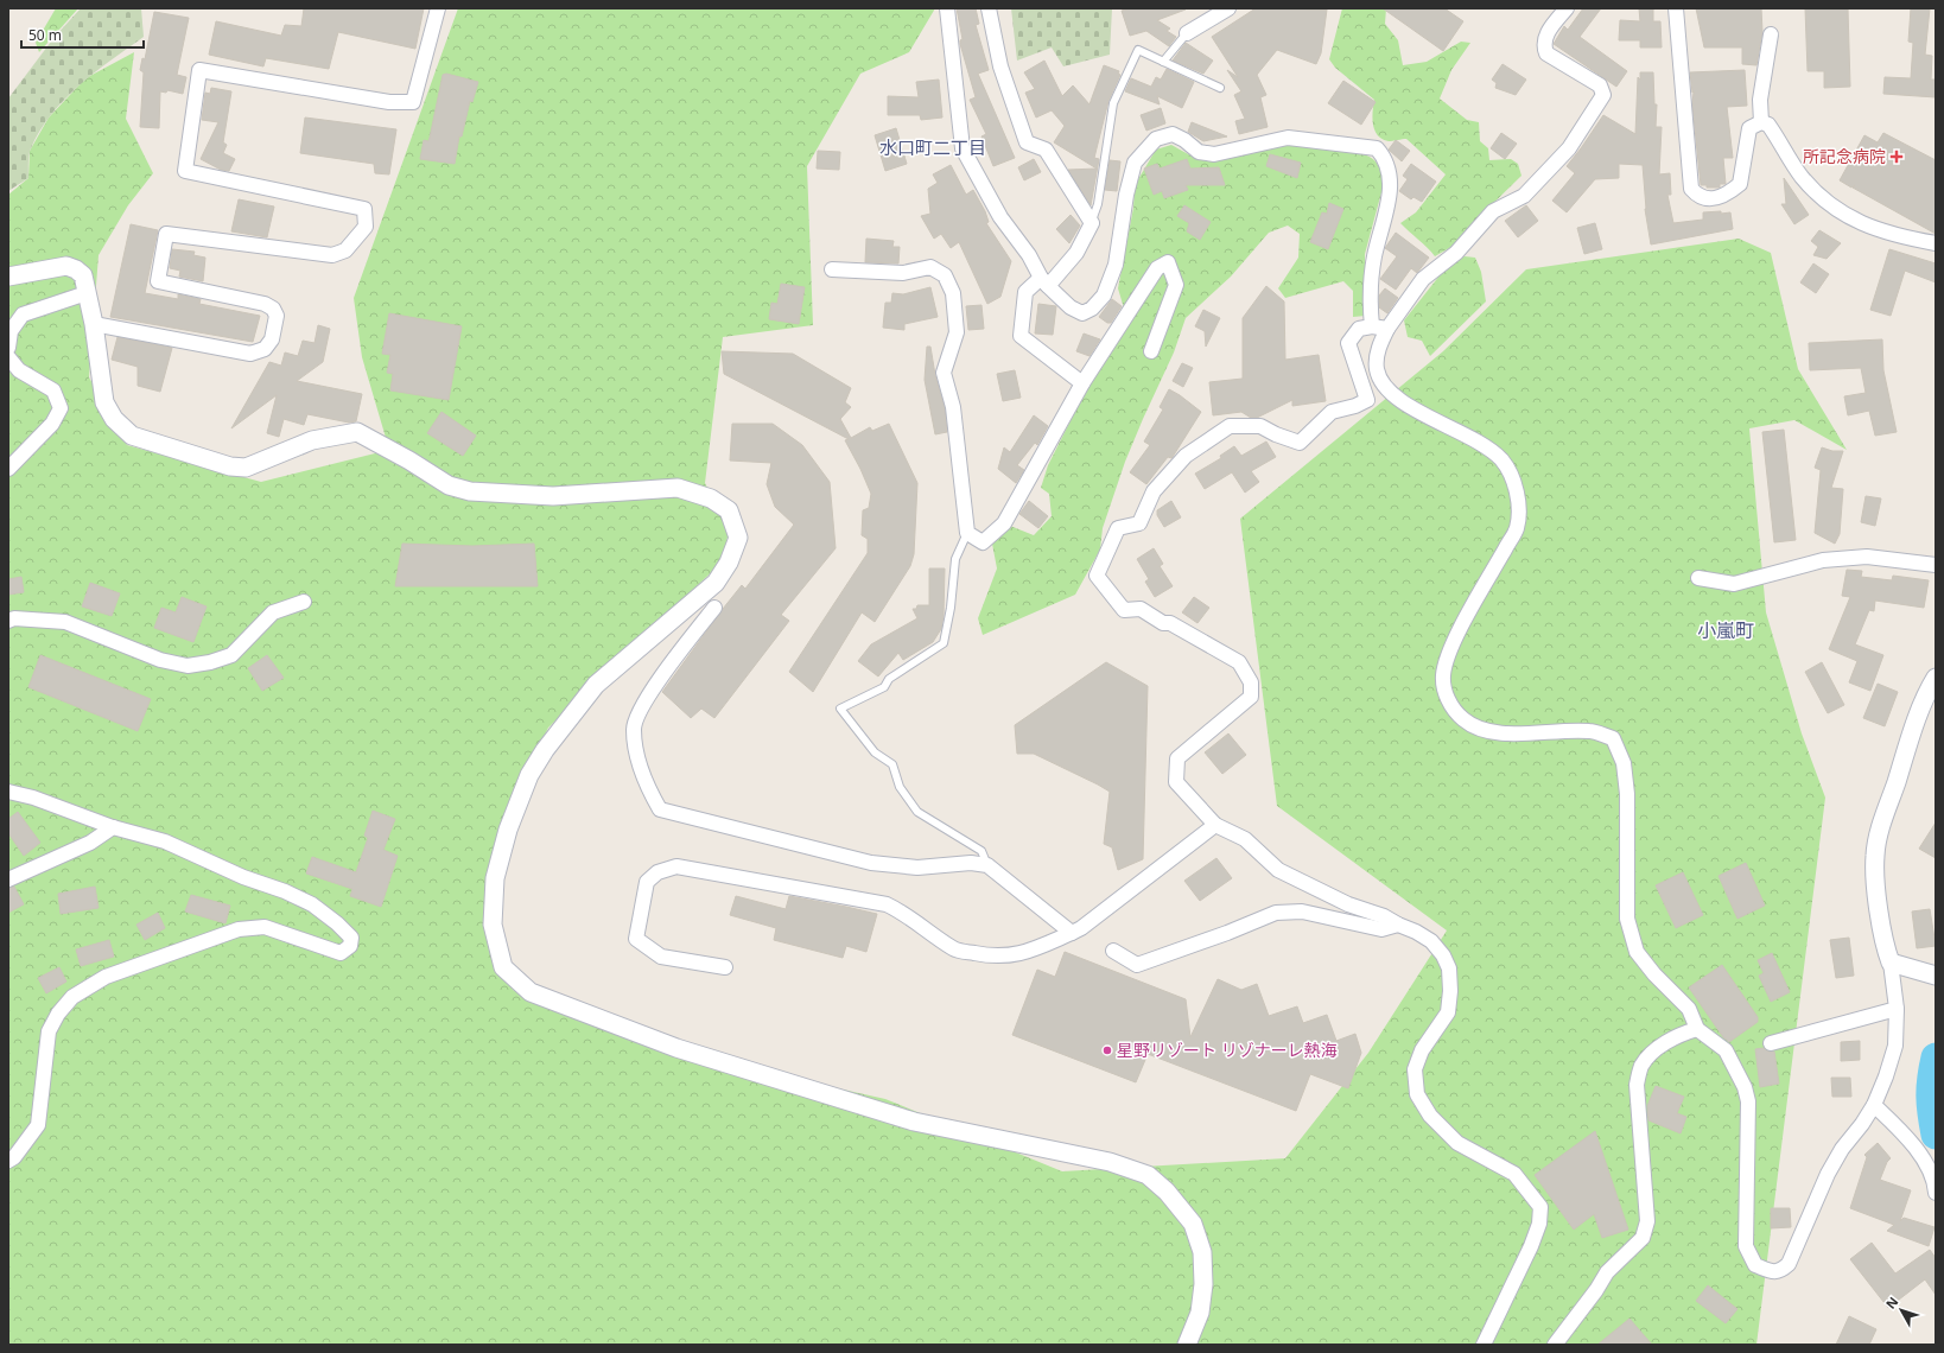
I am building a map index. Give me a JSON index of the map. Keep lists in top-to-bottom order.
{
  "districts": ["水口町二丁目", "小嵐町"],
  "places": {
    "health": ["所記念病院"],
    "other": ["星野リゾート リゾナーレ熱海"]
  },
  "scale_bar": "50 m",
  "north": "top left"
}
